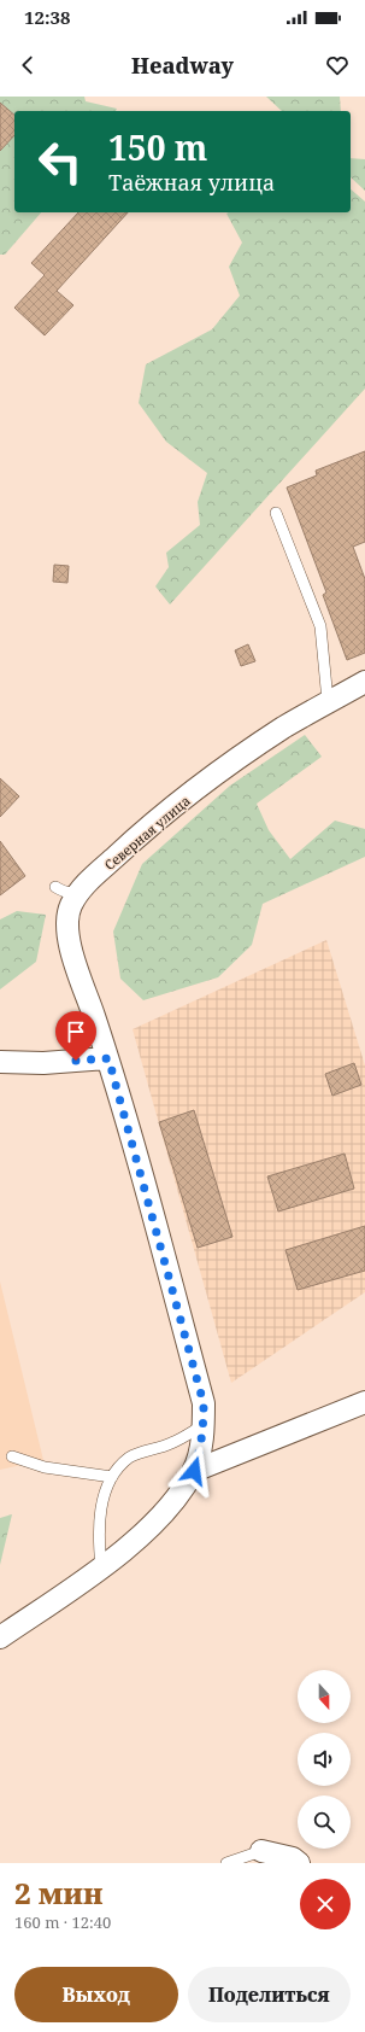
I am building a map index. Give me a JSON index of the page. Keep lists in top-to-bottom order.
{
  "streets": {
    "street": ["Северная улица"]
  },
  "north": "bottom",
  "page": {
    "status": "12:38",
    "header": "Headway",
    "turn": ["150 m", "Таёжная улица"],
    "heading": ["2 мин", "160 m · 12:40"],
    "buttons": ["Выход", "Поделиться"]
  }
}
